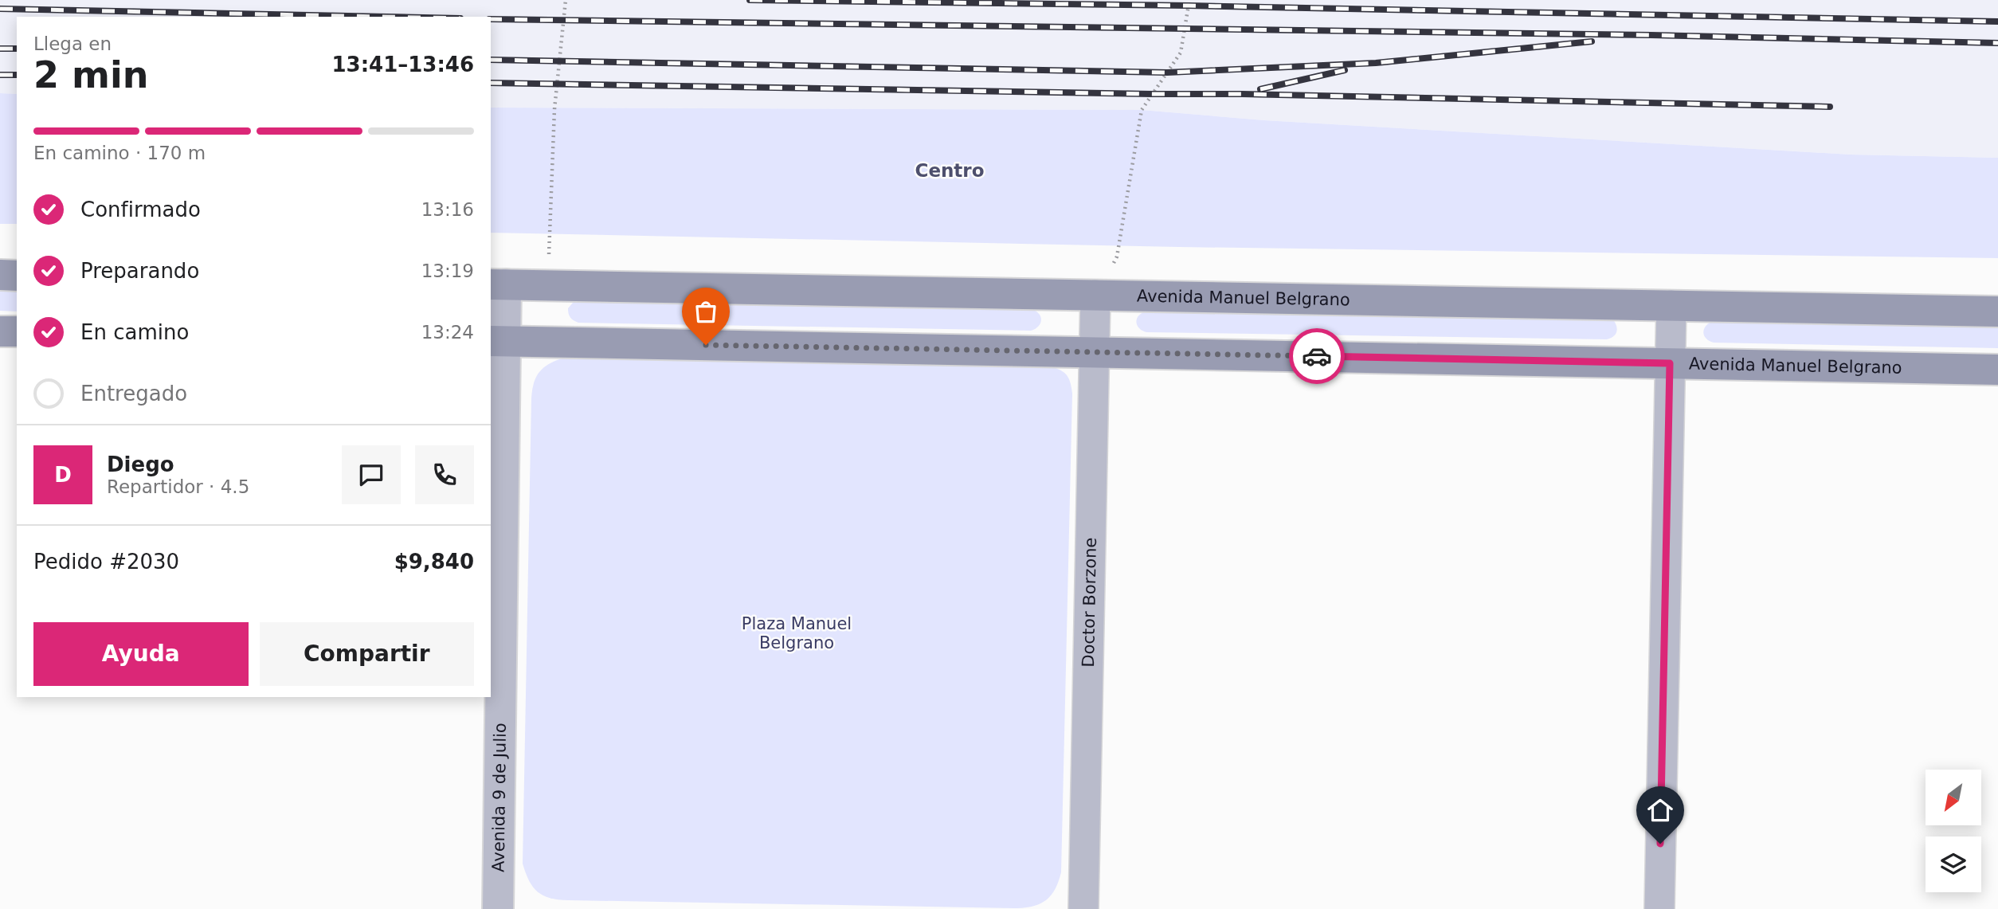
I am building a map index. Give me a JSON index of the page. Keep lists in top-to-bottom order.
{
  "streets": {
    "main road": ["Avenida Manuel Belgrano"],
    "street": ["Doctor Borzone", "Avenida 9 de Julio"]
  },
  "crossings": [
    ["Avenida Manuel Belgrano", "Doctor Borzone"],
    ["Avenida Manuel Belgrano", "Avenida 9 de Julio"]
  ],
  "districts": ["Centro"],
  "parks": ["Plaza Manuel Belgrano"],
  "north": "bottom left",
  "page": {
    "heading": ["2 min", "Llega en", "13:41–13:46"],
    "panel": [
      "Diego",
      "Repartidor · 4.5",
      "Pedido #2030",
      "$9,840"
    ],
    "bar": "En camino · 170 m",
    "list": [
      ["Confirmado", "13:16"],
      ["Preparando", "13:19"],
      ["En camino", "13:24"],
      "Entregado"
    ],
    "round": "D",
    "buttons": ["Ayuda", "Compartir"]
  }
}
